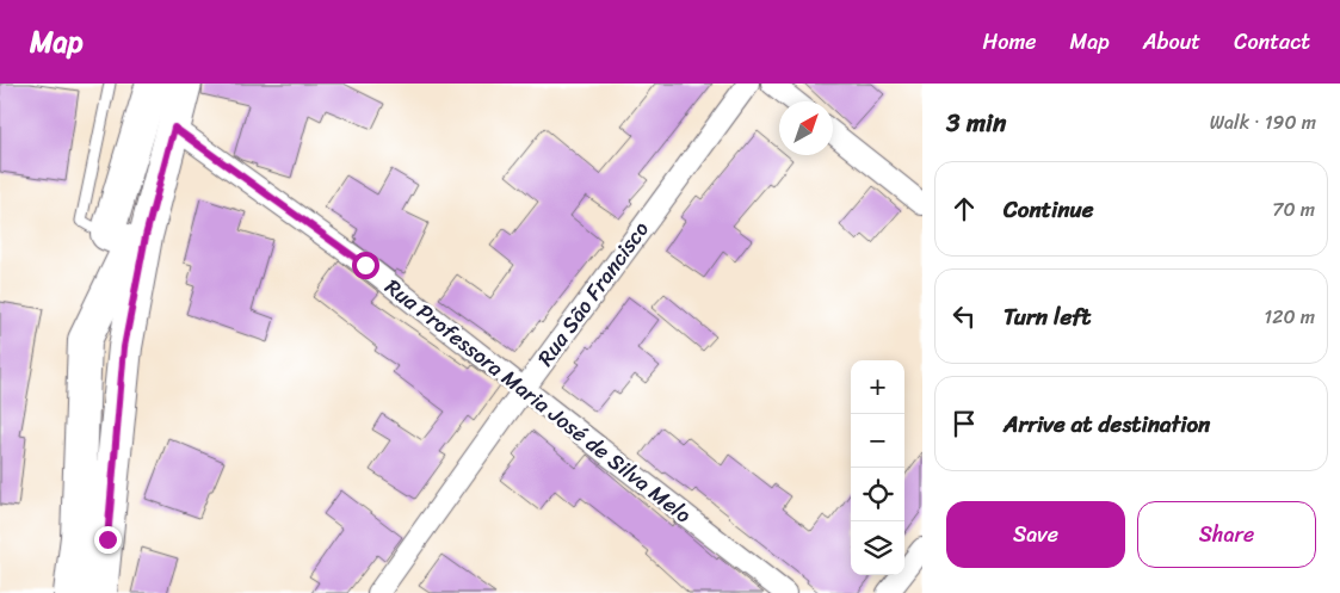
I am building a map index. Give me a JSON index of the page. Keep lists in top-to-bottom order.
{
  "streets": {
    "street": ["Rua São Francisco", "Rua Professora Maria José de Silva Melo"]
  },
  "crossings": [
    ["Rua São Francisco", "Rua Professora Maria José de Silva Melo"]
  ],
  "north": "top right",
  "page": {
    "header": "Map",
    "nav": [
      "Home",
      "Map",
      "About",
      "Contact"
    ],
    "heading": ["3 min", "Walk · 190 m"],
    "list": [
      ["Continue", "70 m"],
      ["Turn left", "120 m"],
      "Arrive at destination"
    ],
    "map_buttons": ["+", "−"],
    "buttons": ["Save", "Share"]
  }
}
